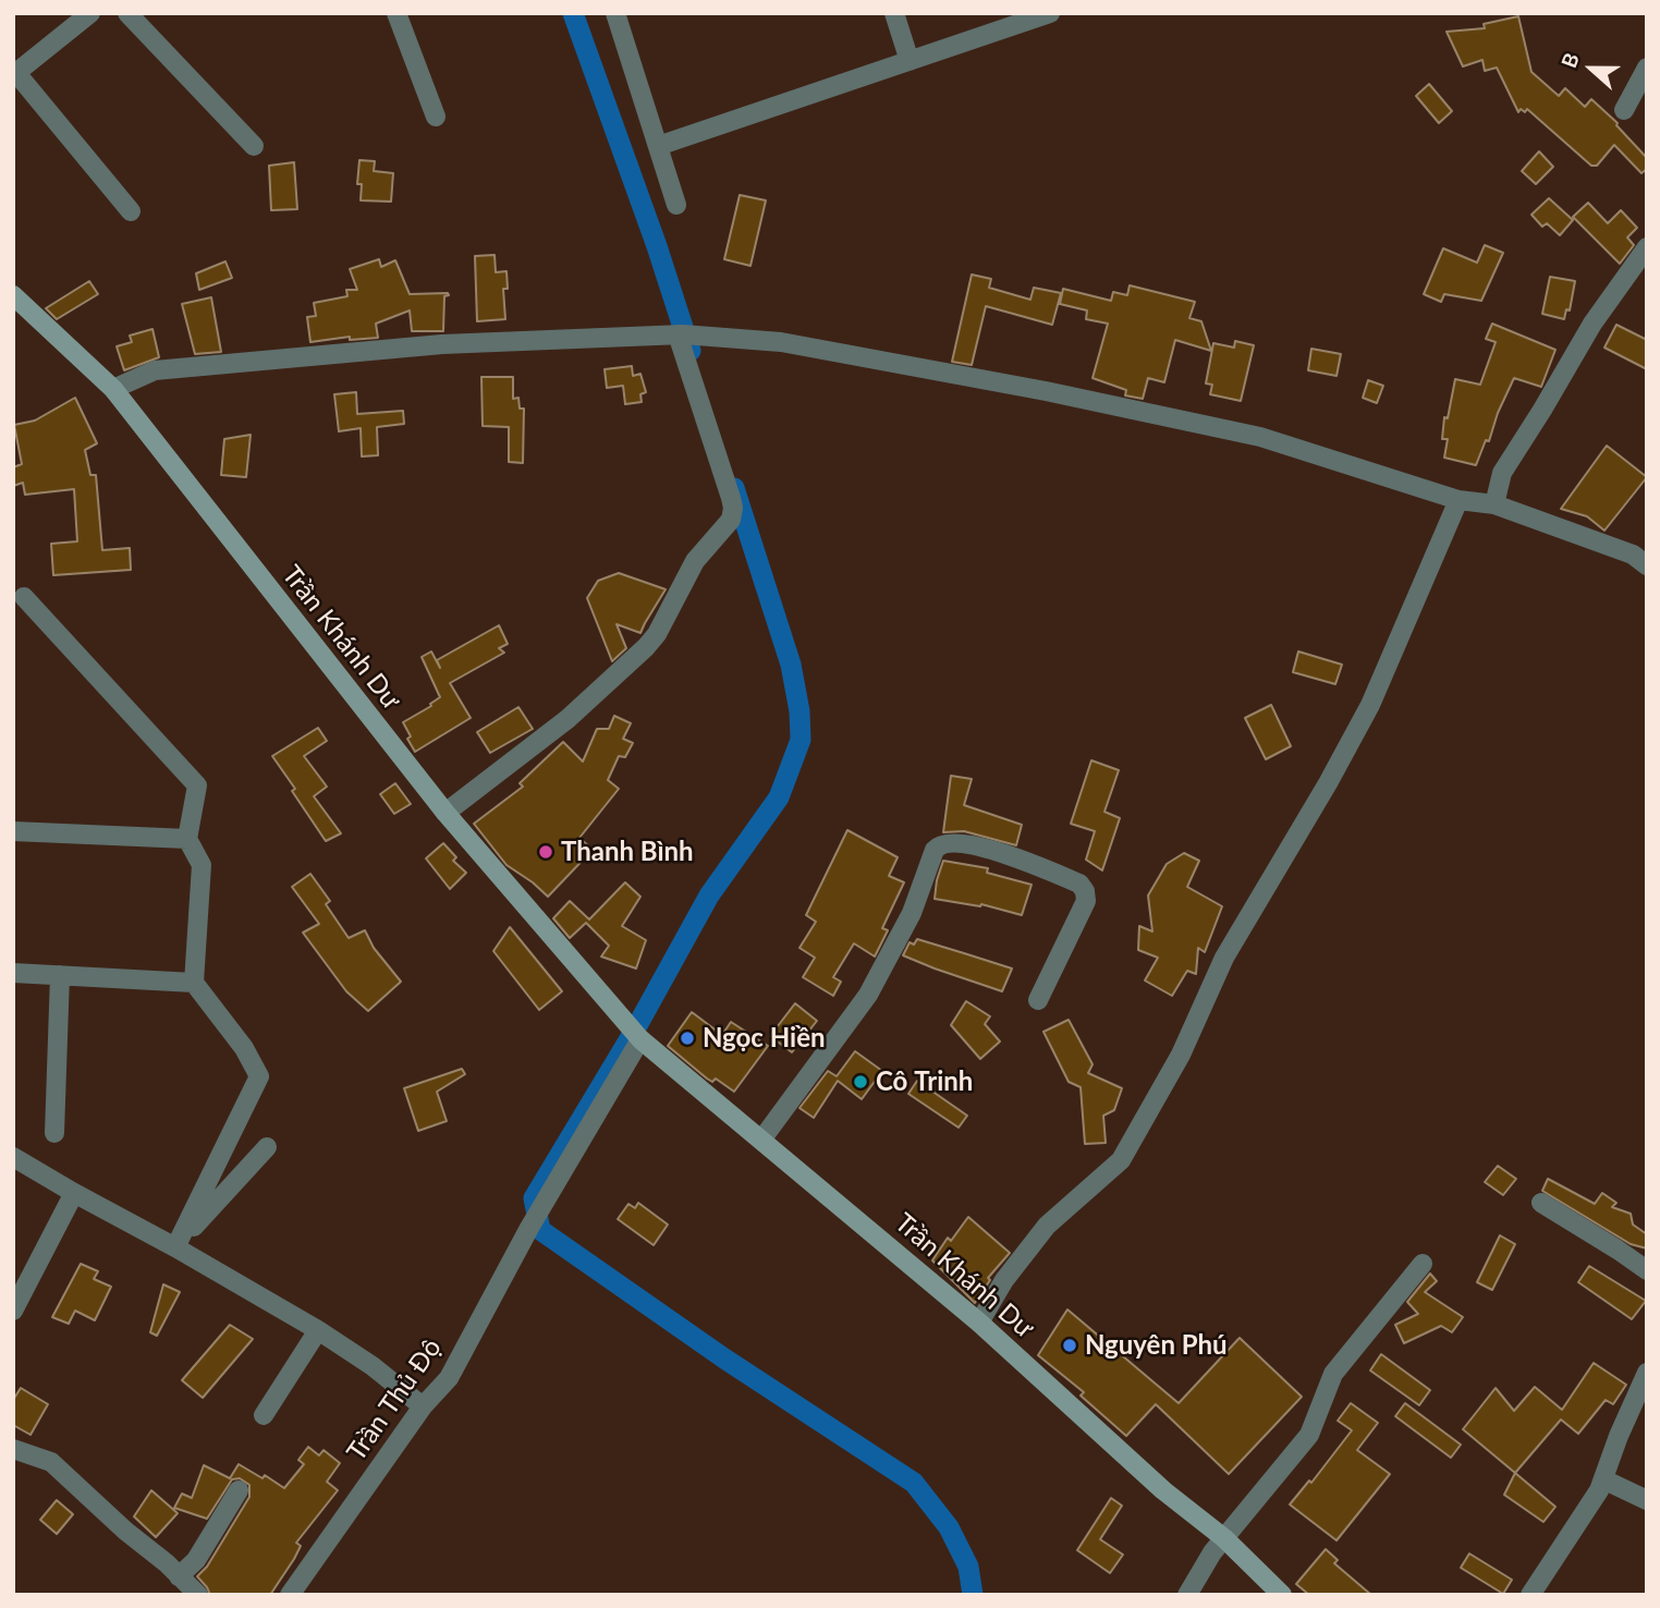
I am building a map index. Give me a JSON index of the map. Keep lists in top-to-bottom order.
{
  "streets": {
    "street": ["Trần Khánh Dư", "Trần Thủ Độ"]
  },
  "crossings": [
    ["Trần Khánh Dư", "Trần Thủ Độ"]
  ],
  "places": [
    "Thanh Bình",
    "Ngọc Hiền",
    "Cô Trinh",
    "Nguyên Phú"
  ],
  "north": "left"
}
